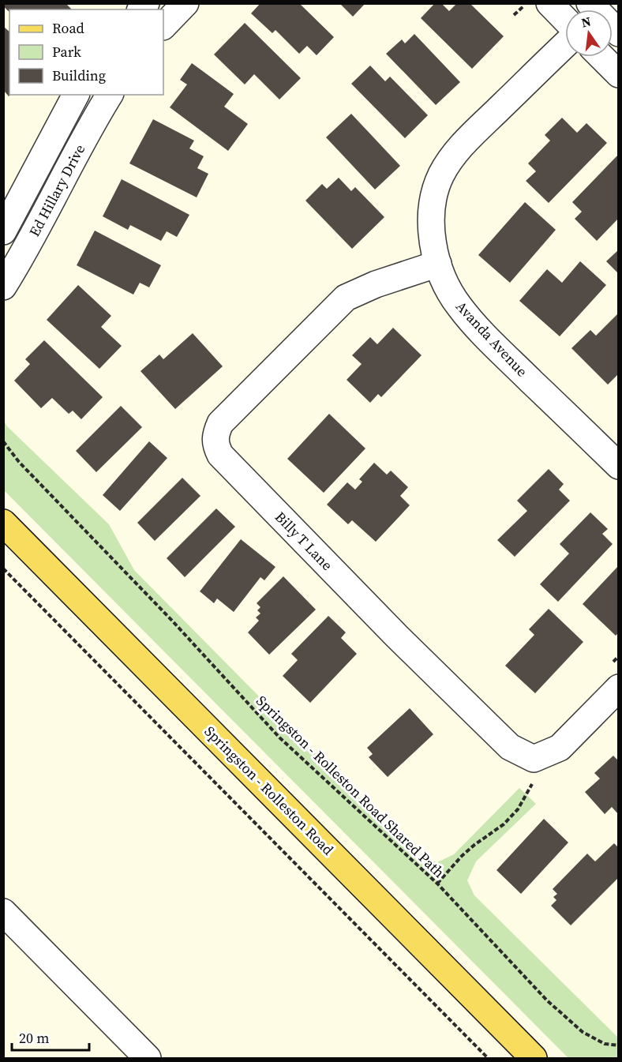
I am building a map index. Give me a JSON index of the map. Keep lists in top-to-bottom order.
{
  "streets": {
    "main road": ["Springston - Rolleston Road"],
    "street": ["Ed Hillary Drive", "Avanda Avenue", "Billy T Lane"],
    "path": ["Springston - Rolleston Road Shared Path"]
  },
  "crossings": [
    ["Avanda Avenue", "Billy T Lane"]
  ],
  "legend": ["Road", "Park", "Building"],
  "scale_bar": "20 m",
  "north": "top"
}
